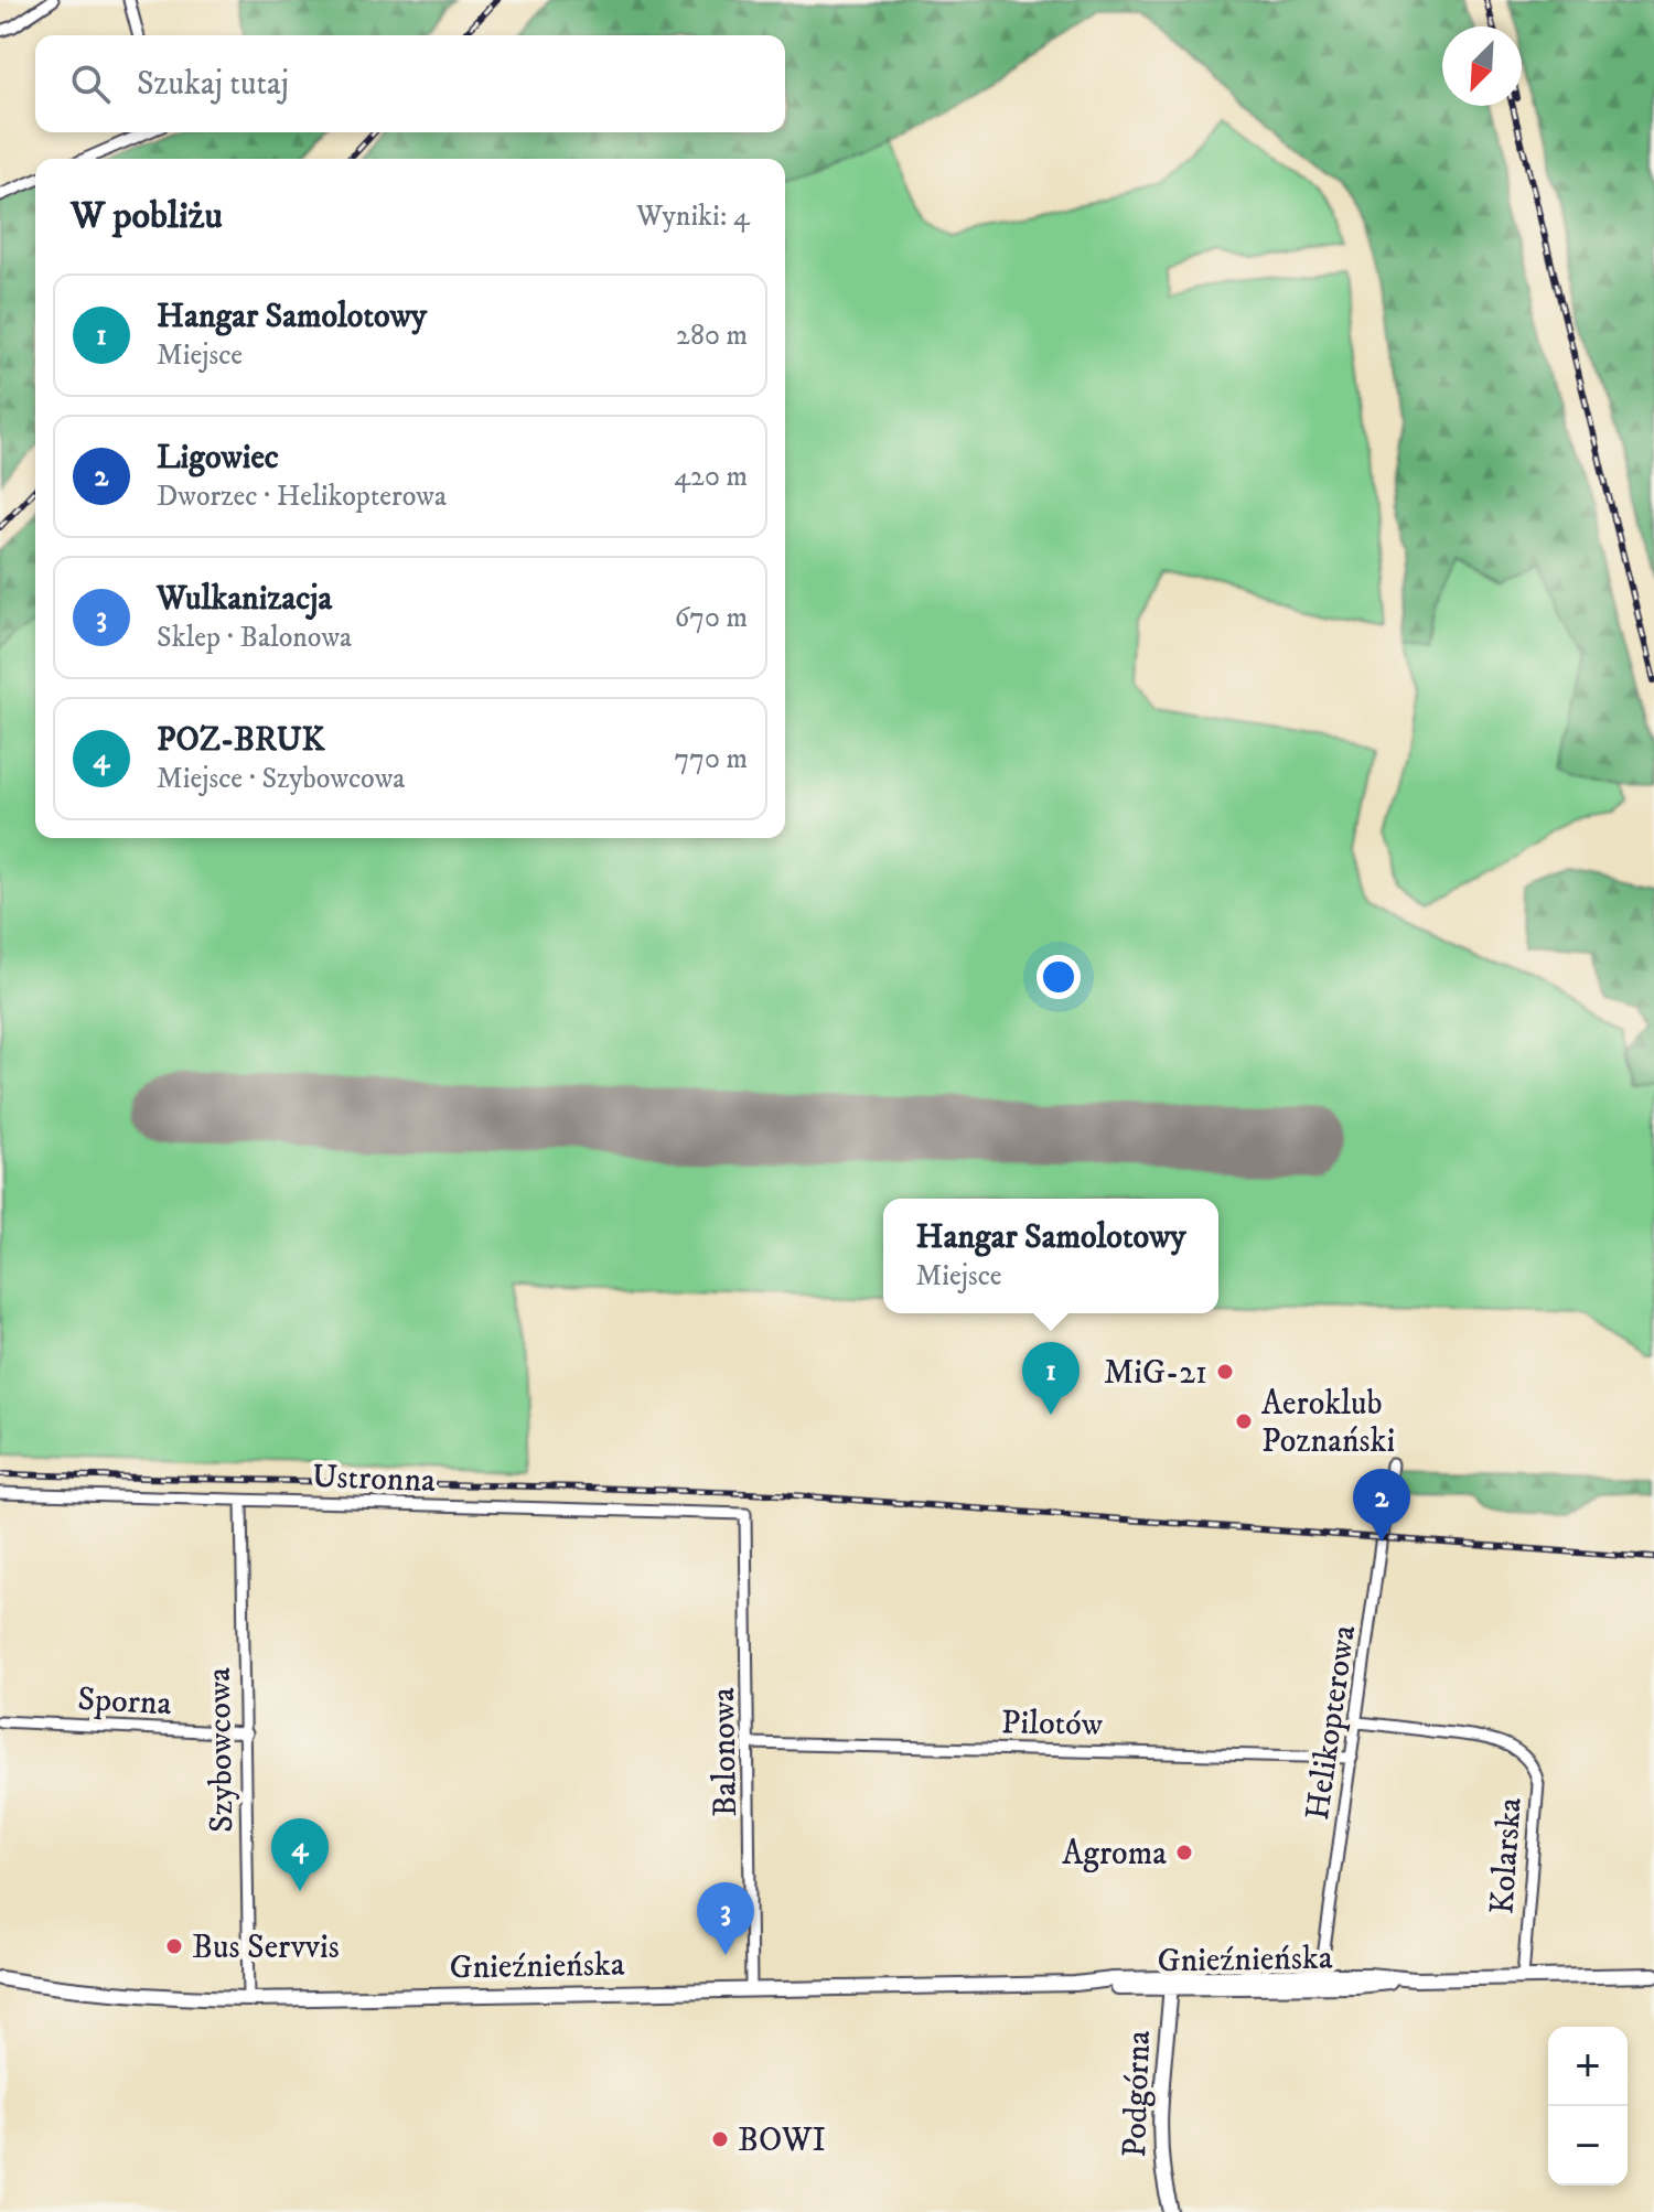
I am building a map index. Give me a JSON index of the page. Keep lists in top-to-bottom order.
{
  "streets": {
    "main road": ["Gnieźnieńska", "Podgórna"],
    "street": [
      "Ustronna",
      "Sporna",
      "Pilotów",
      "Helikopterowa",
      "Szybowcowa",
      "Balonowa",
      "Kolarska"
    ]
  },
  "crossings": [
    ["Ustronna", "Szybowcowa"],
    ["Ustronna", "Balonowa"],
    ["Sporna", "Szybowcowa"],
    ["Pilotów", "Helikopterowa"],
    ["Pilotów", "Balonowa"],
    ["Helikopterowa", "Kolarska"],
    ["Helikopterowa", "Gnieźnieńska"],
    ["Szybowcowa", "Gnieźnieńska"],
    ["Balonowa", "Gnieźnieńska"],
    ["Kolarska", "Gnieźnieńska"],
    ["Gnieźnieńska", "Podgórna"]
  ],
  "places": [
    "MiG-21",
    "Aeroklub Poznański",
    "Agroma",
    "Bus Servvis",
    "BOWI"
  ],
  "north": "bottom left",
  "page": {
    "search": "Szukaj tutaj",
    "heading": ["W pobliżu", "Wyniki: 4"],
    "list": [
      {
        "mark": "1",
        "name": "Hangar Samolotowy",
        "note": "Miejsce",
        "value": "280 m"
      },
      {
        "mark": "2",
        "name": "Ligowiec",
        "note": "Dworzec · Helikopterowa",
        "value": "420 m"
      },
      {
        "mark": "3",
        "name": "Wulkanizacja",
        "note": "Sklep · Balonowa",
        "value": "670 m"
      },
      {
        "mark": "4",
        "name": "POZ-BRUK",
        "note": "Miejsce · Szybowcowa",
        "value": "770 m"
      }
    ],
    "popup": ["Hangar Samolotowy", "Miejsce"],
    "pins": [
      "1",
      "2",
      "4",
      "3"
    ],
    "map_buttons": ["+", "−"]
  }
}
